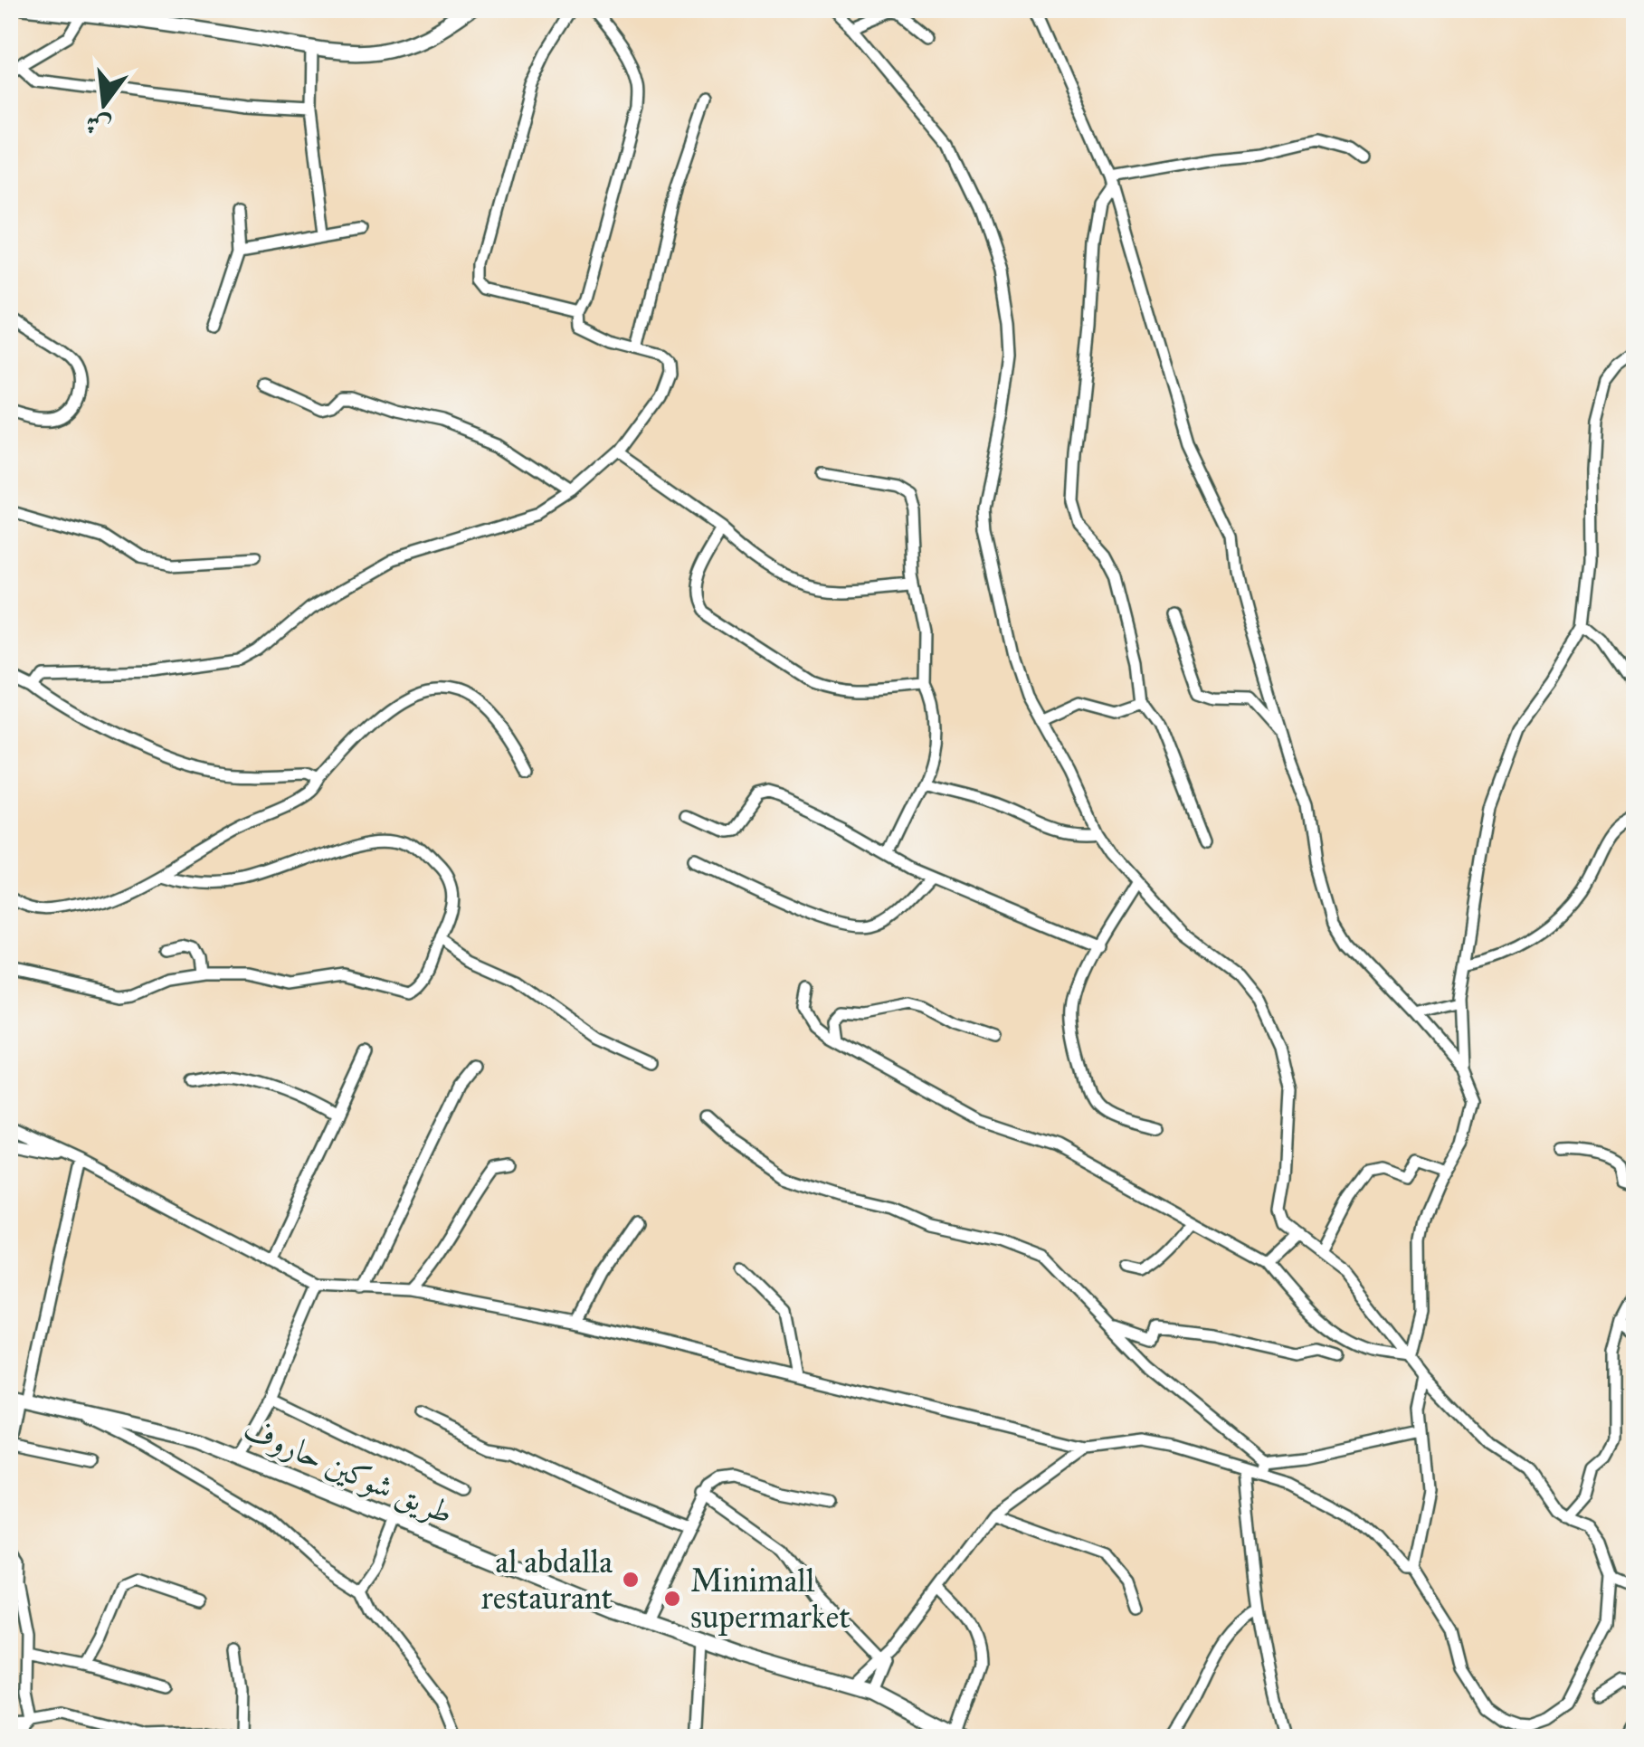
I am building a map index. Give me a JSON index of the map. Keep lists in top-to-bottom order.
{
  "streets": {
    "main road": ["طريق شوكين حاروف"]
  },
  "places": ["al abdalla restaurant", "Minimall supermarket"],
  "north": "bottom"
}
